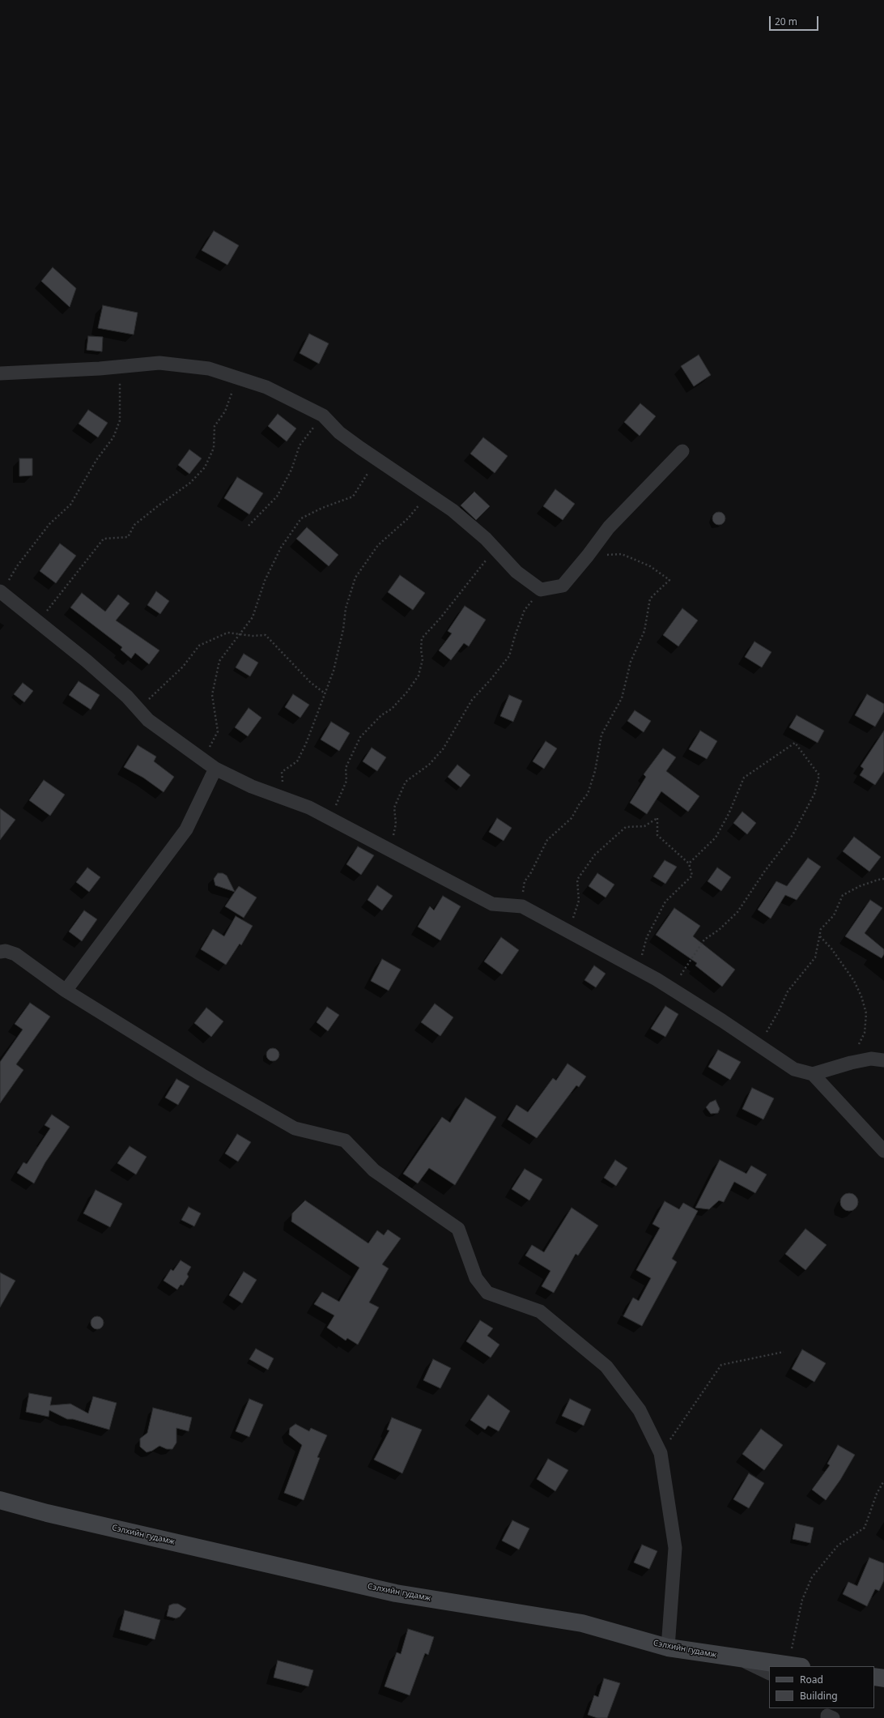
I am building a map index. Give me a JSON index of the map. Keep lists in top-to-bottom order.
{
  "streets": {
    "main road": ["Сэлхийн гудамж"]
  },
  "legend": ["Road", "Building"],
  "scale_bar": "20 m"
}
